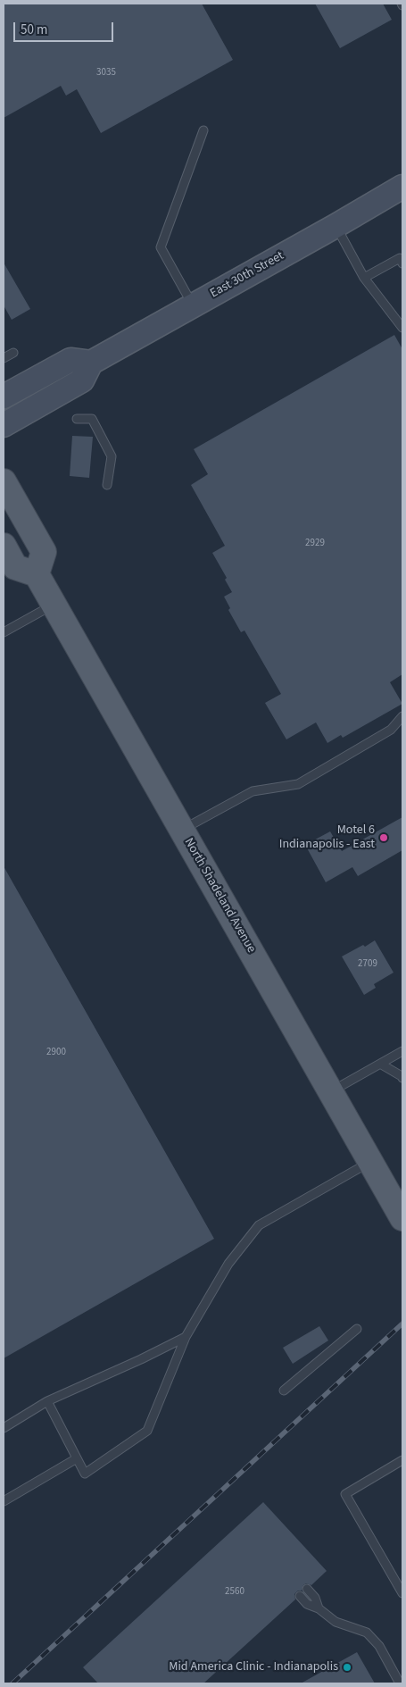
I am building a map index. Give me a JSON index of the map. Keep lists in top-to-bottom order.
{
  "streets": {
    "main road": ["East 30th Street", "North Shadeland Avenue"]
  },
  "places": ["Motel 6 Indianapolis - East", "Mid America Clinic - Indianapolis"],
  "house_numbers": [
    "3035",
    "2929",
    "2709",
    "2900",
    "2560"
  ],
  "scale_bar": "50 m"
}
